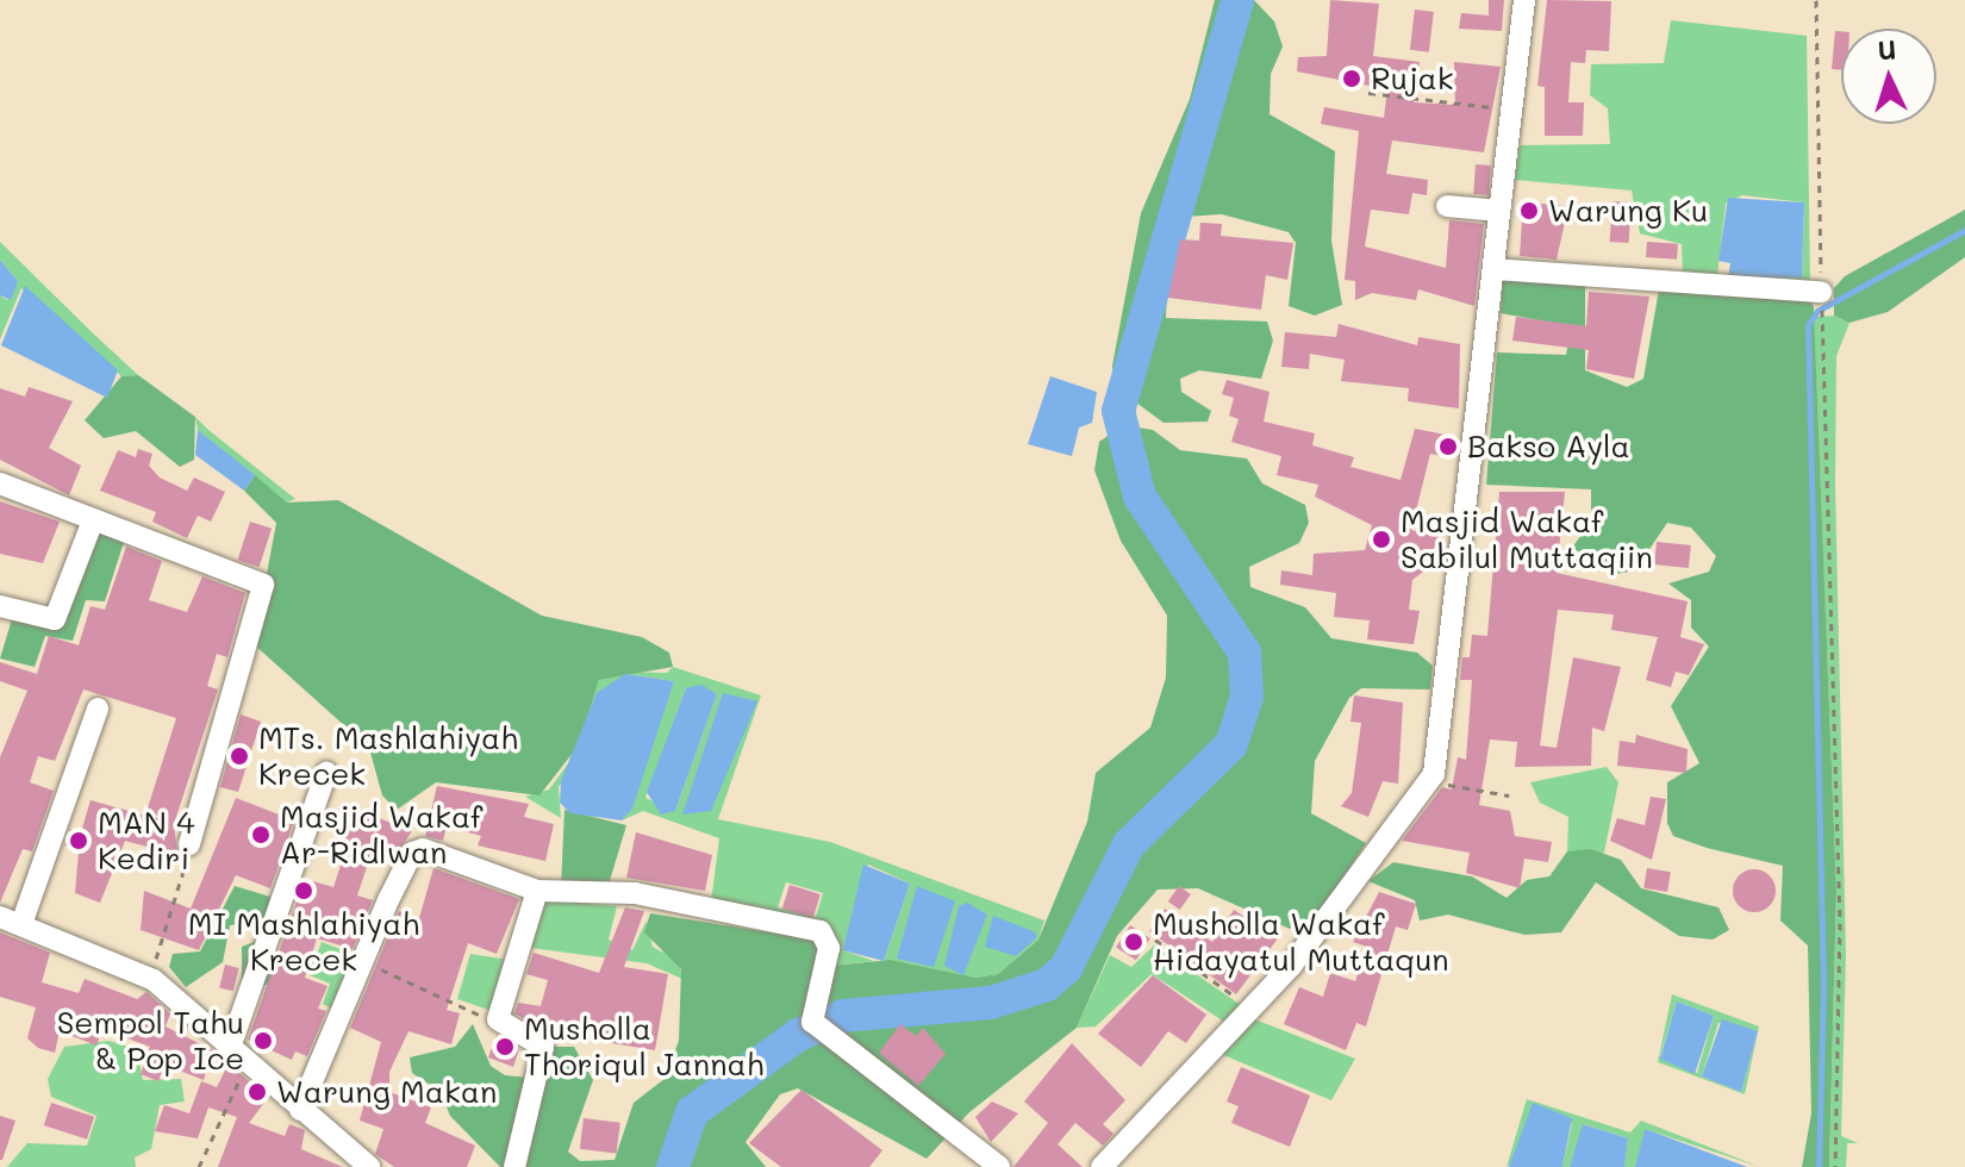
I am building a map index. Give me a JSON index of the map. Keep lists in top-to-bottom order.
{
  "places": [
    "Rujak",
    "Warung Ku",
    "Bakso Ayla",
    "Masjid Wakaf Sabilul Muttaqiin",
    "MTs. Mashlahiyah Krecek",
    "Masjid Wakaf Ar-Ridlwan",
    "MAN 4 Kediri",
    "MI Mashlahiyah Krecek",
    "Musholla Wakaf Hidayatul Muttaqun",
    "Sempol Tahu & Pop Ice",
    "Musholla Thoriqul Jannah",
    "Warung Makan"
  ],
  "north": "top"
}
